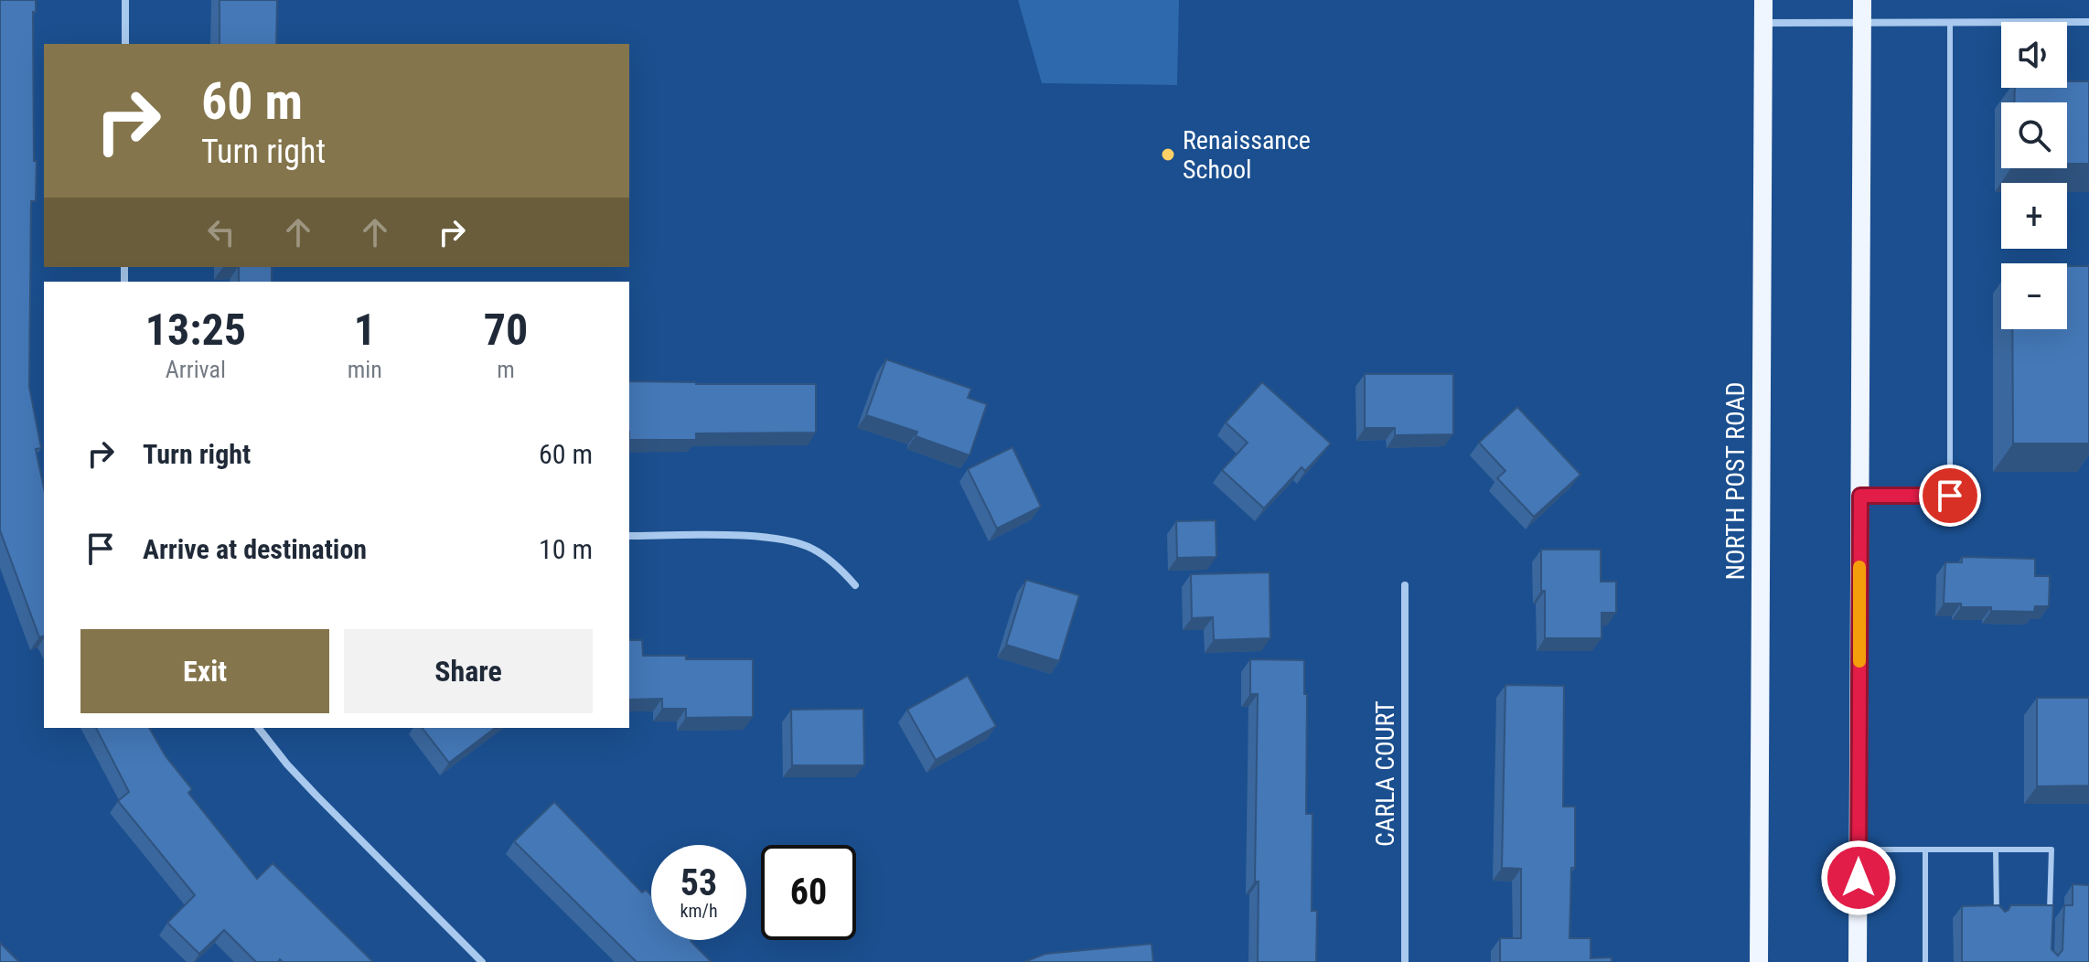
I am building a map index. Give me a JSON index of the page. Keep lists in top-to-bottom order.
{
  "streets": {
    "main road": ["NORTH POST ROAD"],
    "street": ["CARLA COURT"]
  },
  "places": ["Renaissance School"],
  "page": {
    "map_buttons": ["+", "−"],
    "turn": ["60 m", "Turn right"],
    "eta": [
      "13:25",
      "Arrival",
      "1",
      "min",
      "70",
      "m"
    ],
    "list": [
      {
        "name": "Turn right",
        "value": "60 m"
      },
      {
        "name": "Arrive at destination",
        "value": "10 m"
      }
    ],
    "buttons": ["Exit", "Share"],
    "speed": "53 km/h",
    "limit": "60"
  }
}
